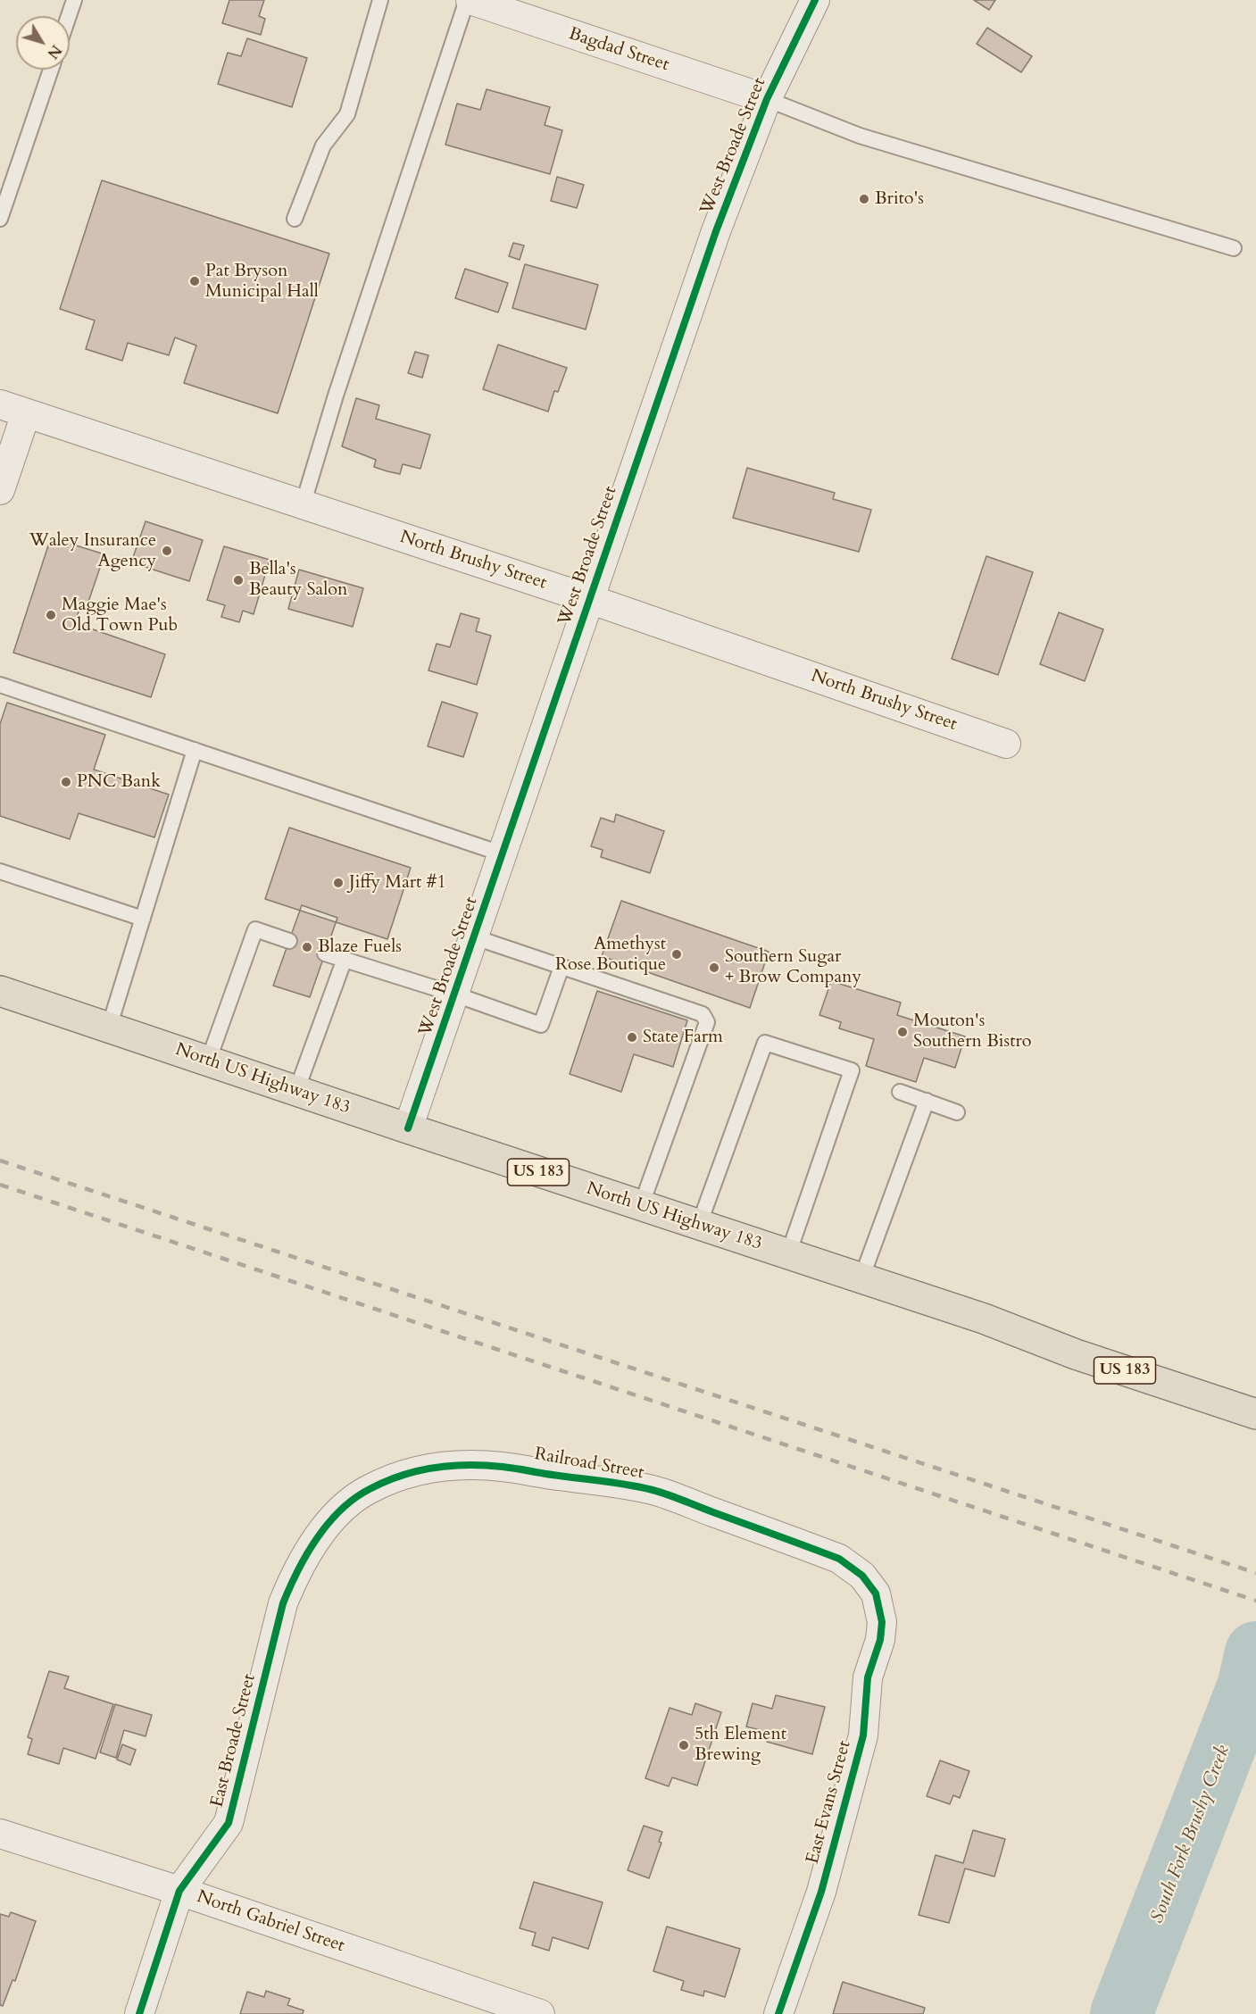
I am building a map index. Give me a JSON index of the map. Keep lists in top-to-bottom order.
{
  "streets": {
    "main road": ["North US Highway 183", "US 183"],
    "street": [
      "Bagdad Street",
      "West Broade Street",
      "North Brushy Street",
      "Railroad Street",
      "East Broade Street",
      "East Evans Street",
      "North Gabriel Street"
    ]
  },
  "crossings": [
    ["Bagdad Street", "West Broade Street"],
    ["West Broade Street", "North Brushy Street"],
    ["West Broade Street", "North US Highway 183"],
    ["Railroad Street", "East Broade Street"],
    ["Railroad Street", "East Evans Street"],
    ["East Broade Street", "North Gabriel Street"]
  ],
  "water": ["South Fork Brushy Creek"],
  "places": [
    "Brito's",
    "Pat Bryson Municipal Hall",
    "Waley Insurance Agency",
    "Bella's Beauty Salon",
    "Maggie Mae's Old Town Pub",
    "PNC Bank",
    "Jiffy Mart #1",
    "Blaze Fuels",
    "Amethyst Rose Boutique",
    "Southern Sugar + Brow Company",
    "Mouton's Southern Bistro",
    "State Farm",
    "5th Element Brewing"
  ],
  "north": "bottom right"
}
